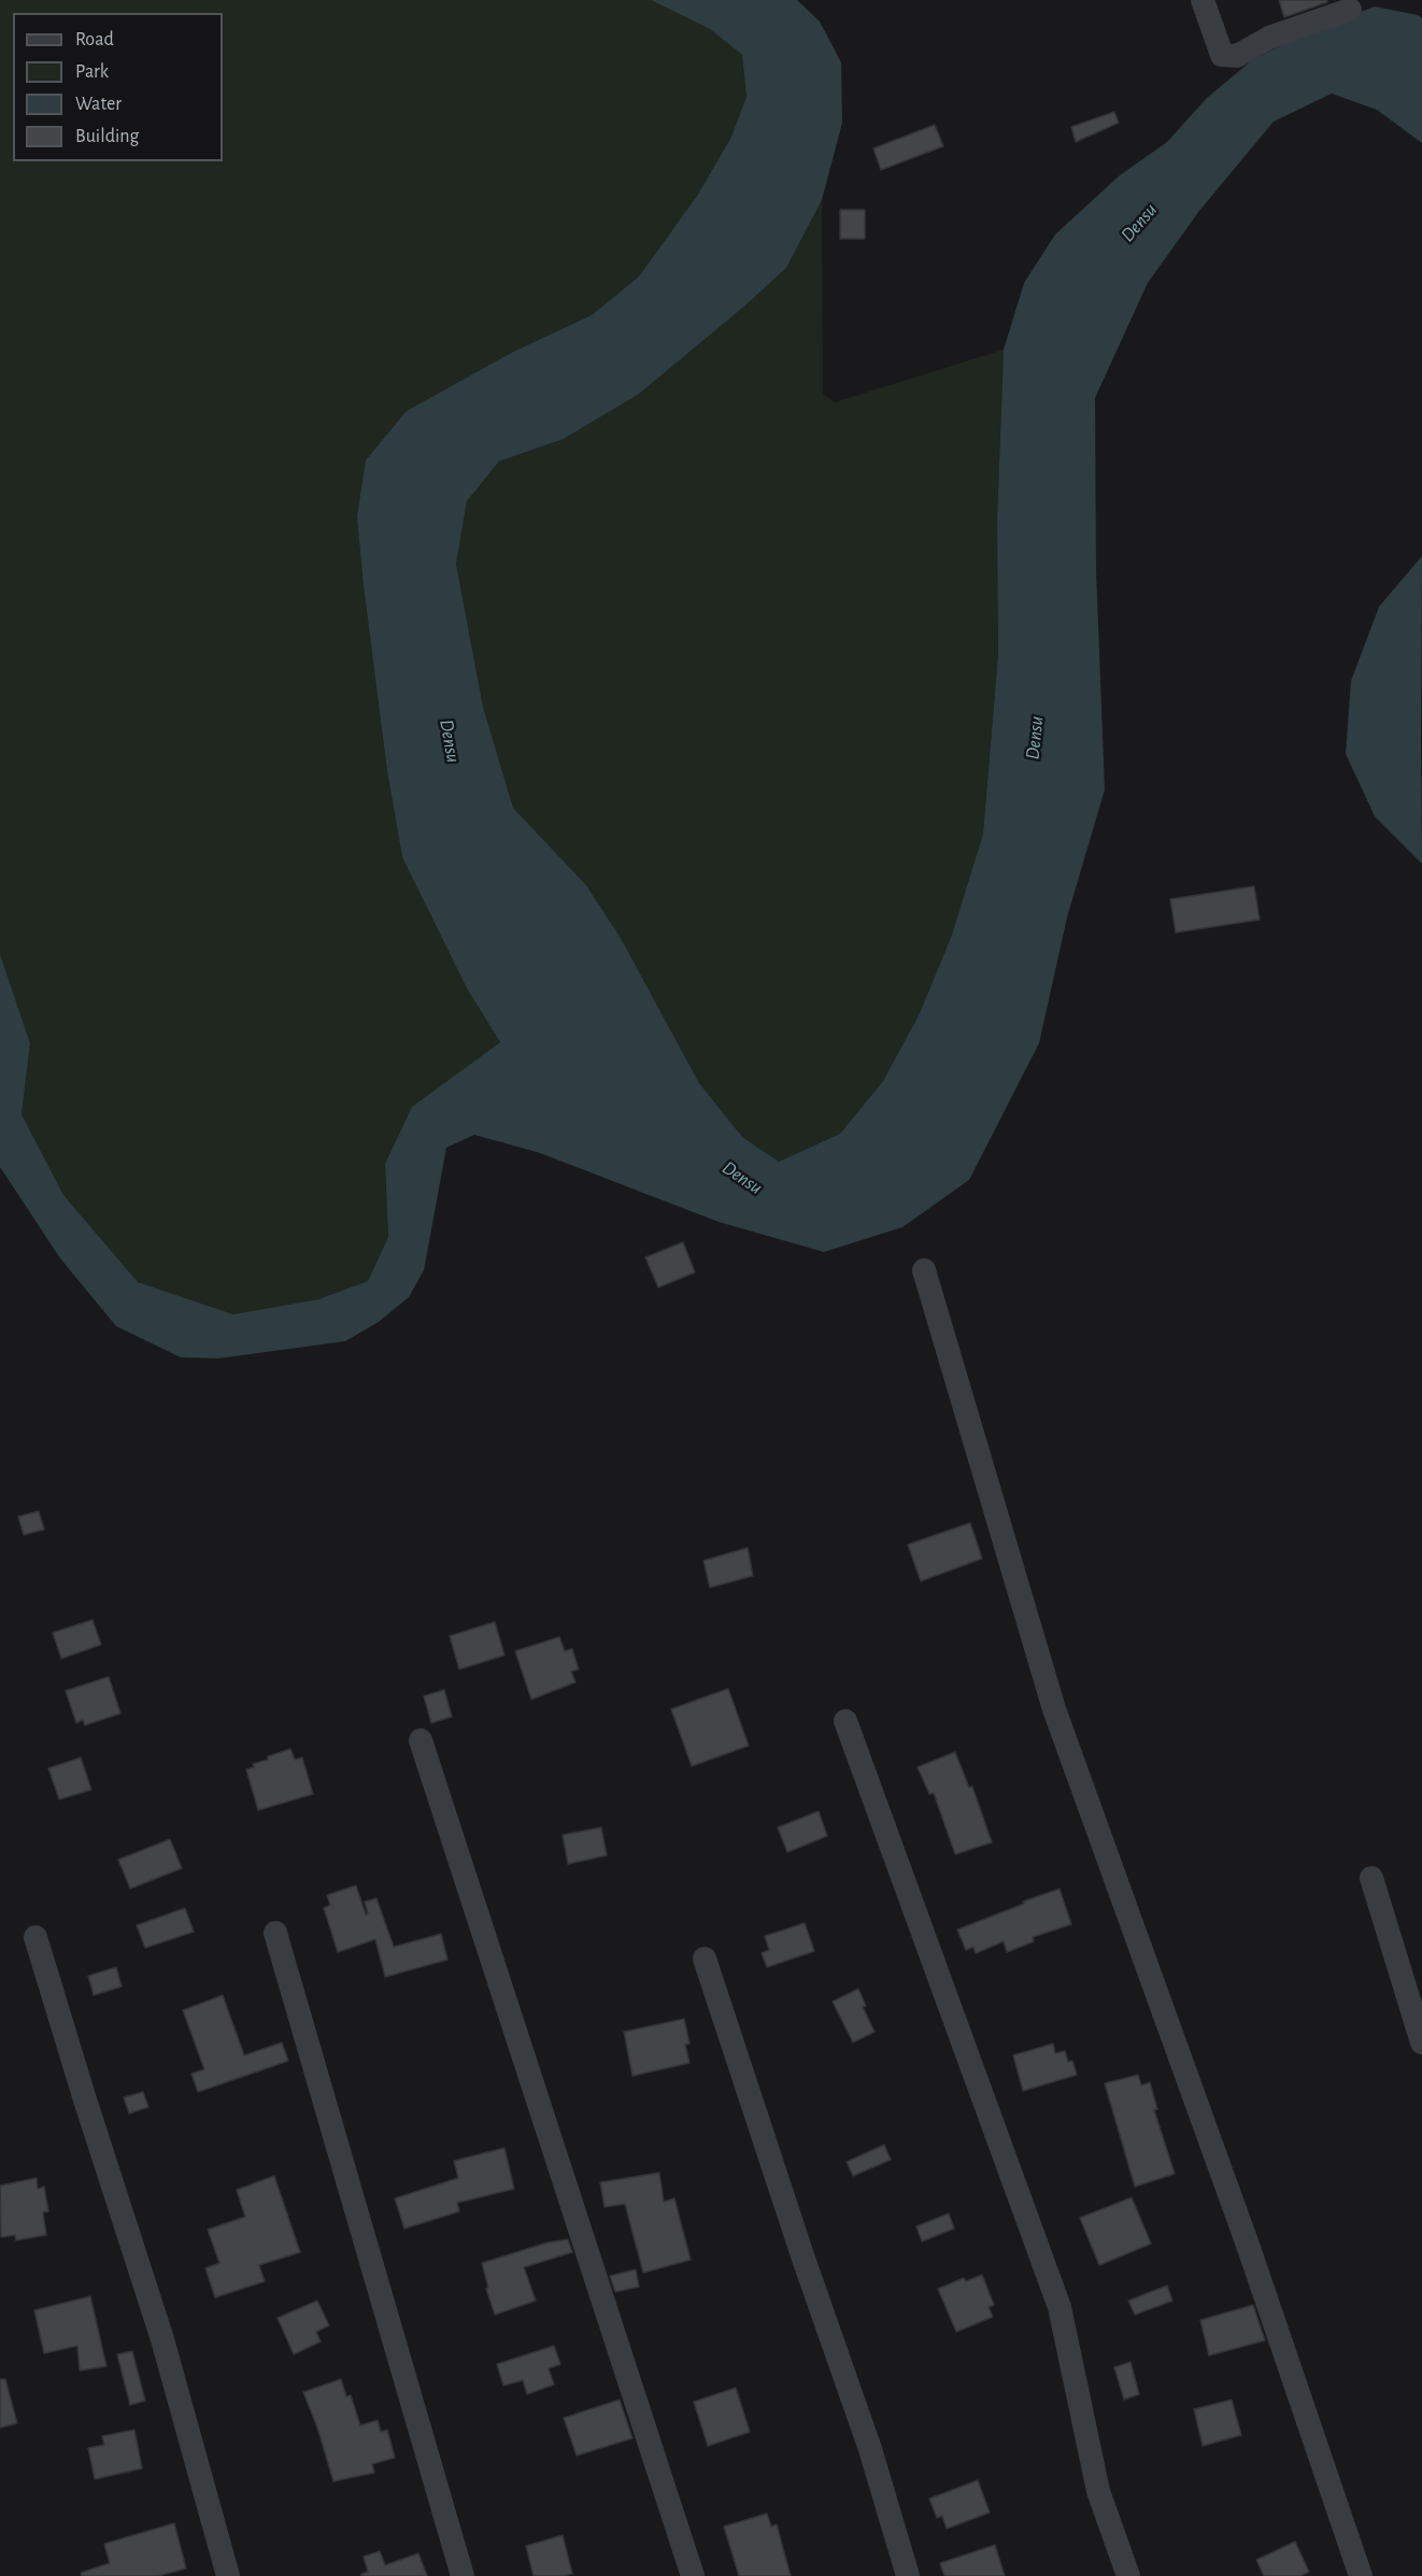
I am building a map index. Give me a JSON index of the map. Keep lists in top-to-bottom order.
{
  "water": ["Densu"],
  "legend": [
    "Road",
    "Park",
    "Water",
    "Building"
  ]
}
